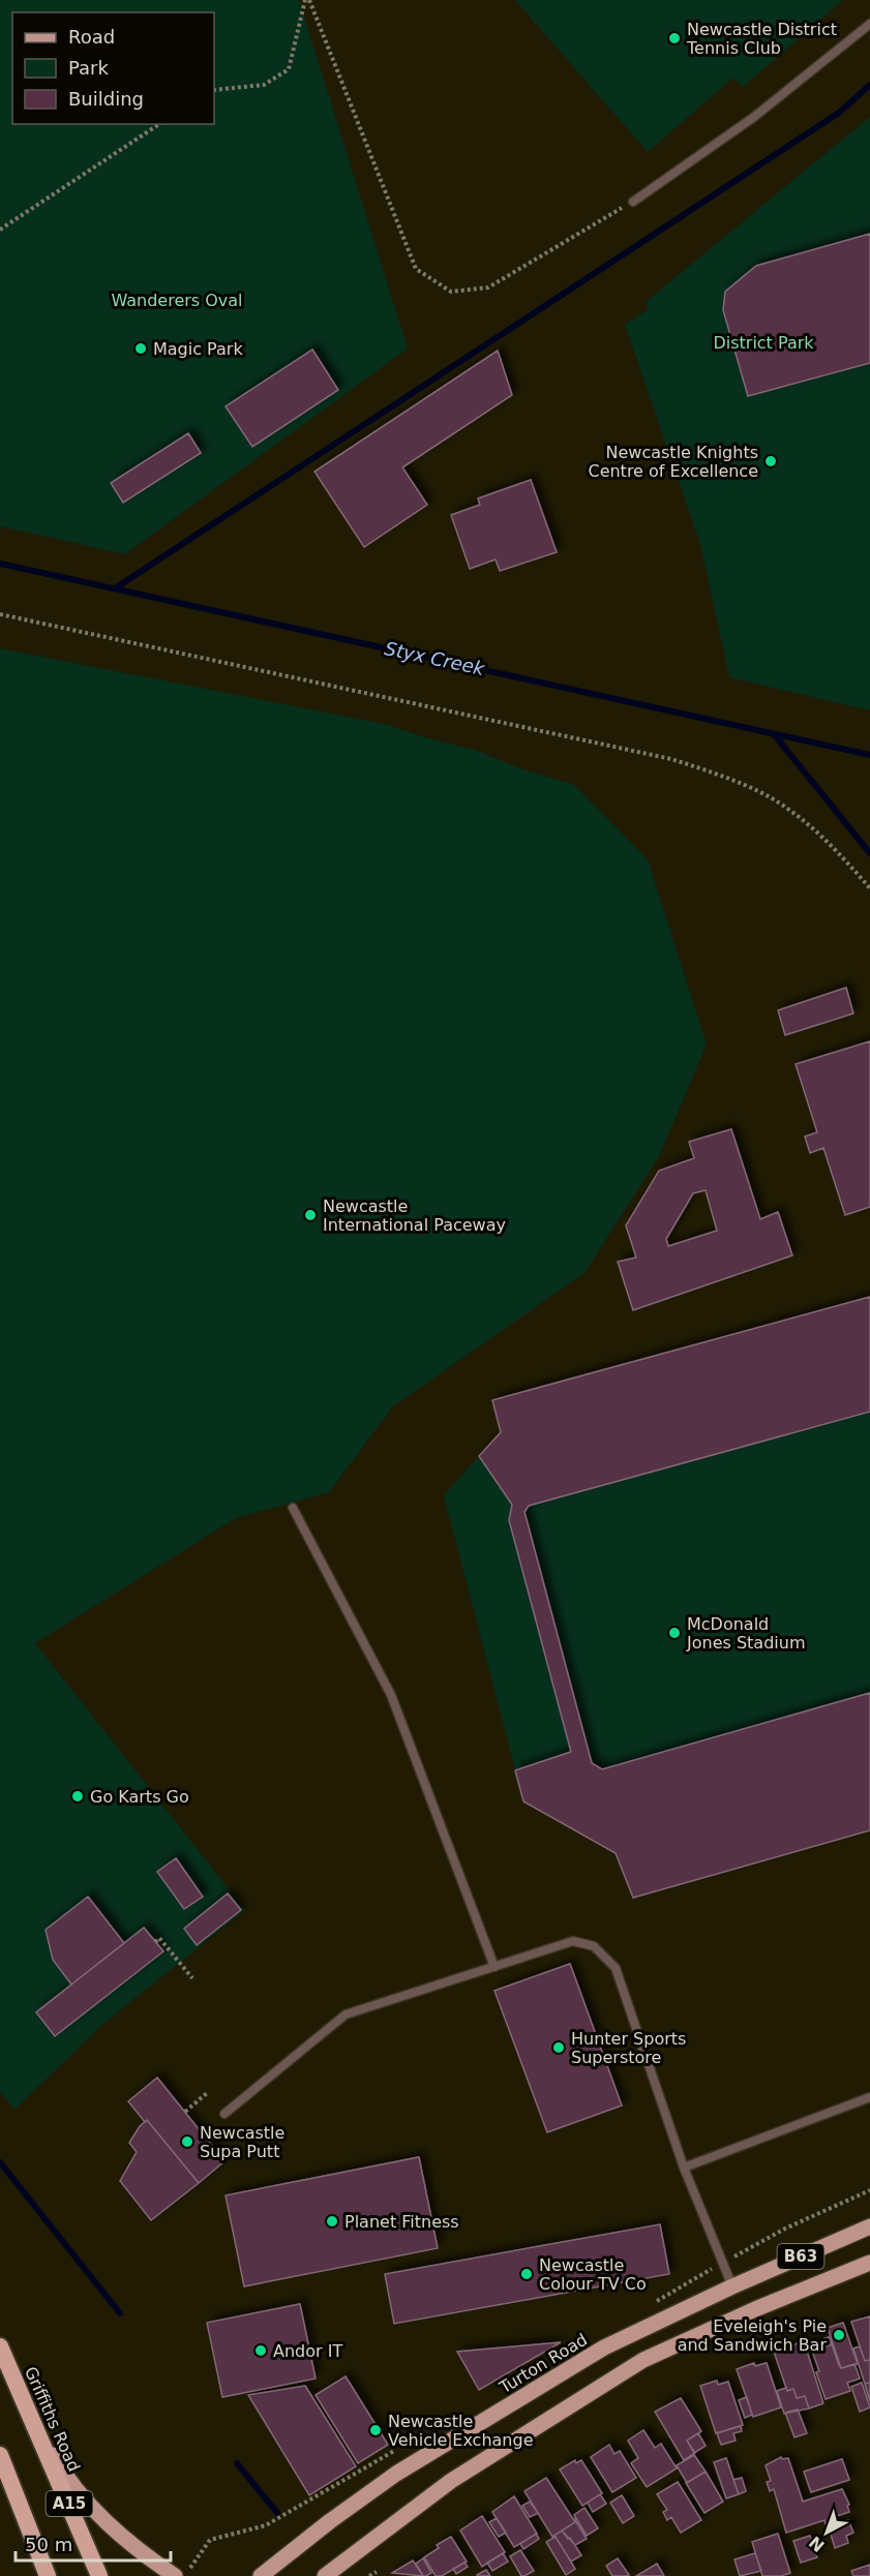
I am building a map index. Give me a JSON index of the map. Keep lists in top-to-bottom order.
{
  "streets": {
    "highway": ["Griffiths Road", "A15"],
    "main road": ["B63", "Turton Road"]
  },
  "water": ["Styx Creek"],
  "parks": ["Wanderers Oval", "District Park"],
  "places": [
    "Newcastle District Tennis Club",
    "Magic Park",
    "Newcastle Knights Centre of Excellence",
    "Newcastle International Paceway",
    "McDonald Jones Stadium",
    "Go Karts Go",
    "Hunter Sports Superstore",
    "Newcastle Supa Putt",
    "Planet Fitness",
    "Newcastle Colour TV Co",
    "Eveleigh's Pie and Sandwich Bar",
    "Andor IT",
    "Newcastle Vehicle Exchange"
  ],
  "legend": ["Road", "Park", "Building"],
  "scale_bar": "50 m",
  "north": "bottom left"
}
